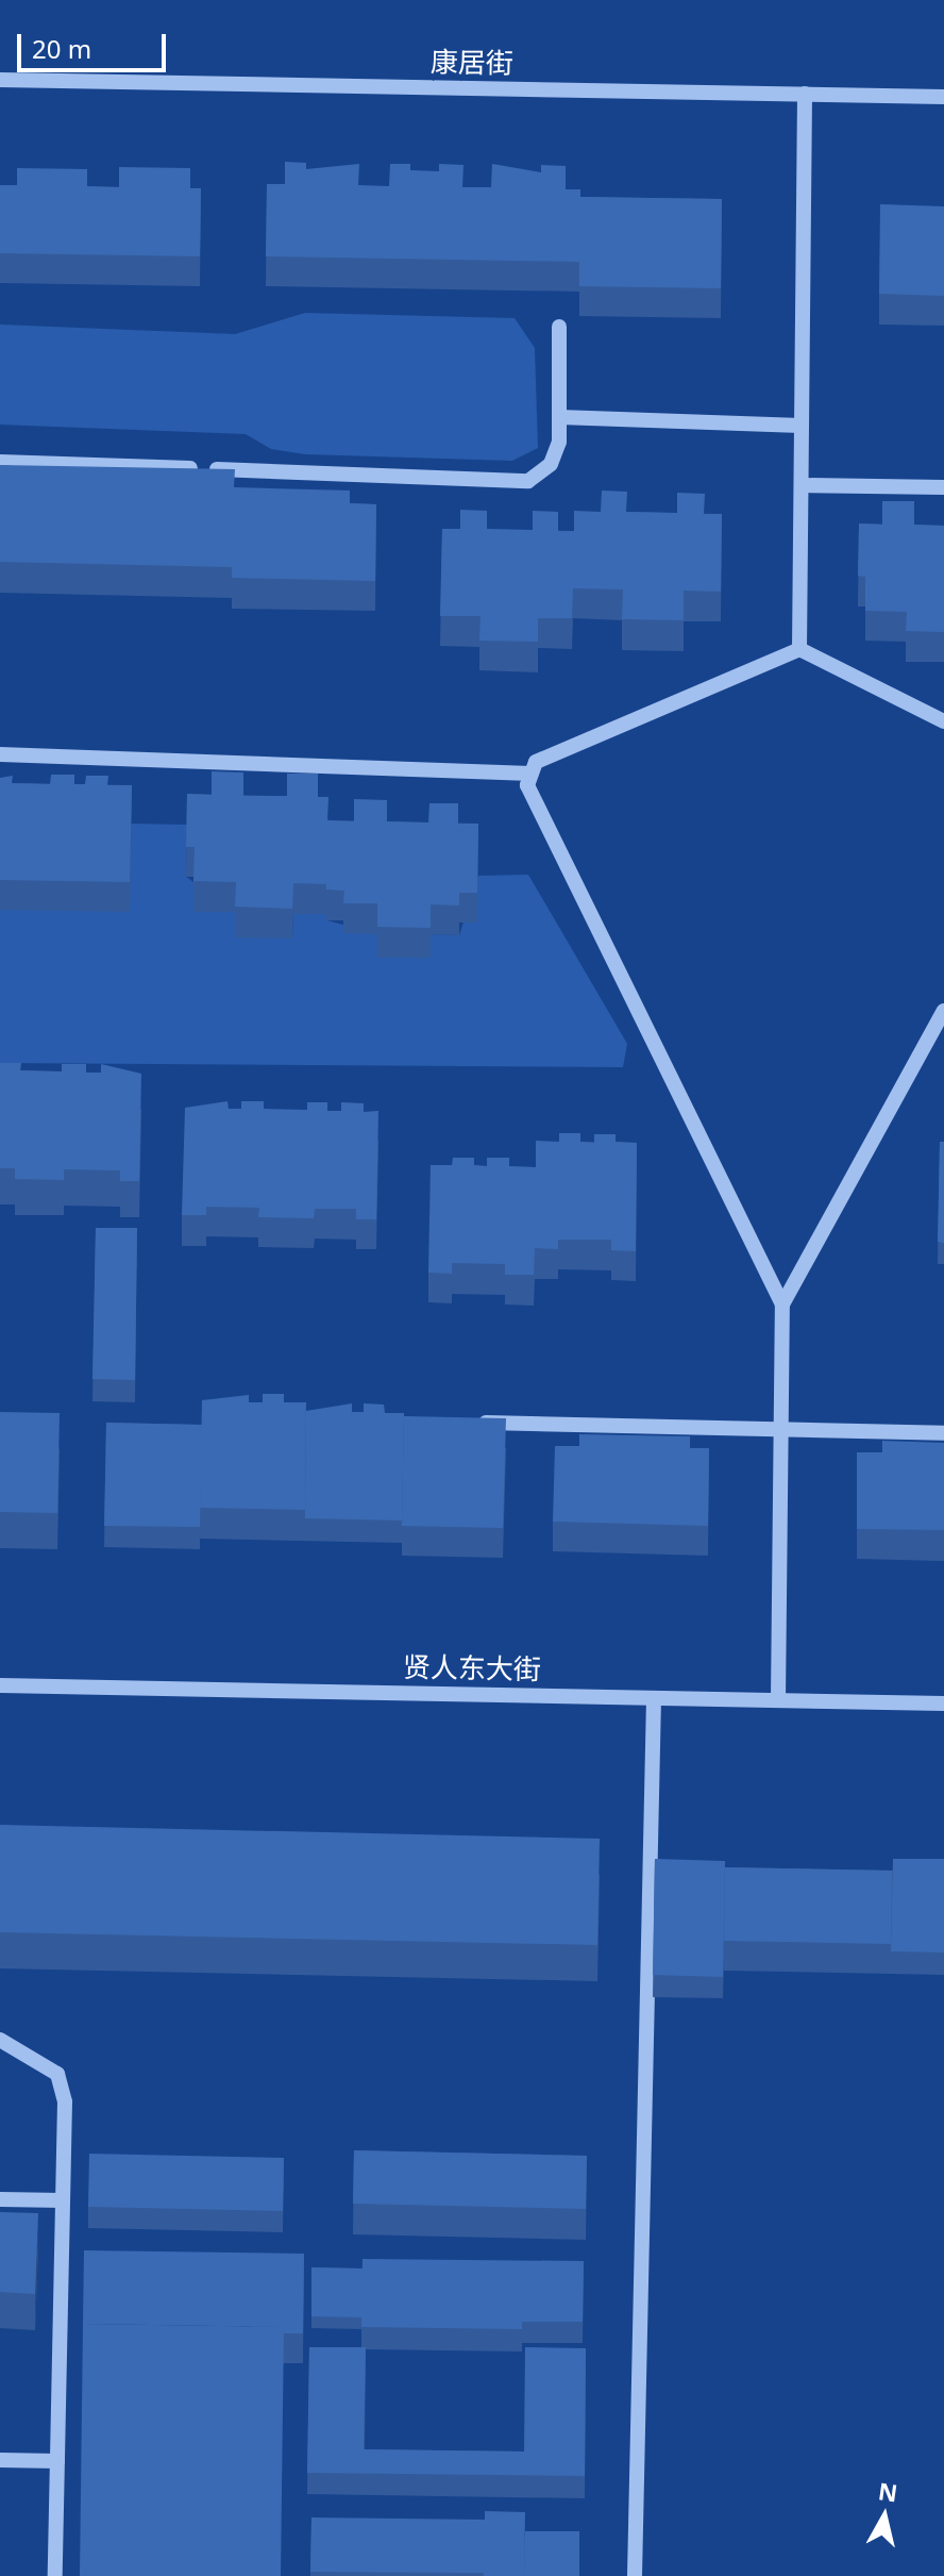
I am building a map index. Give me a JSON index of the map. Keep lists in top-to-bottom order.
{
  "streets": {
    "street": ["康居街", "贤人东大街"]
  },
  "scale_bar": "20 m",
  "north": "top"
}
